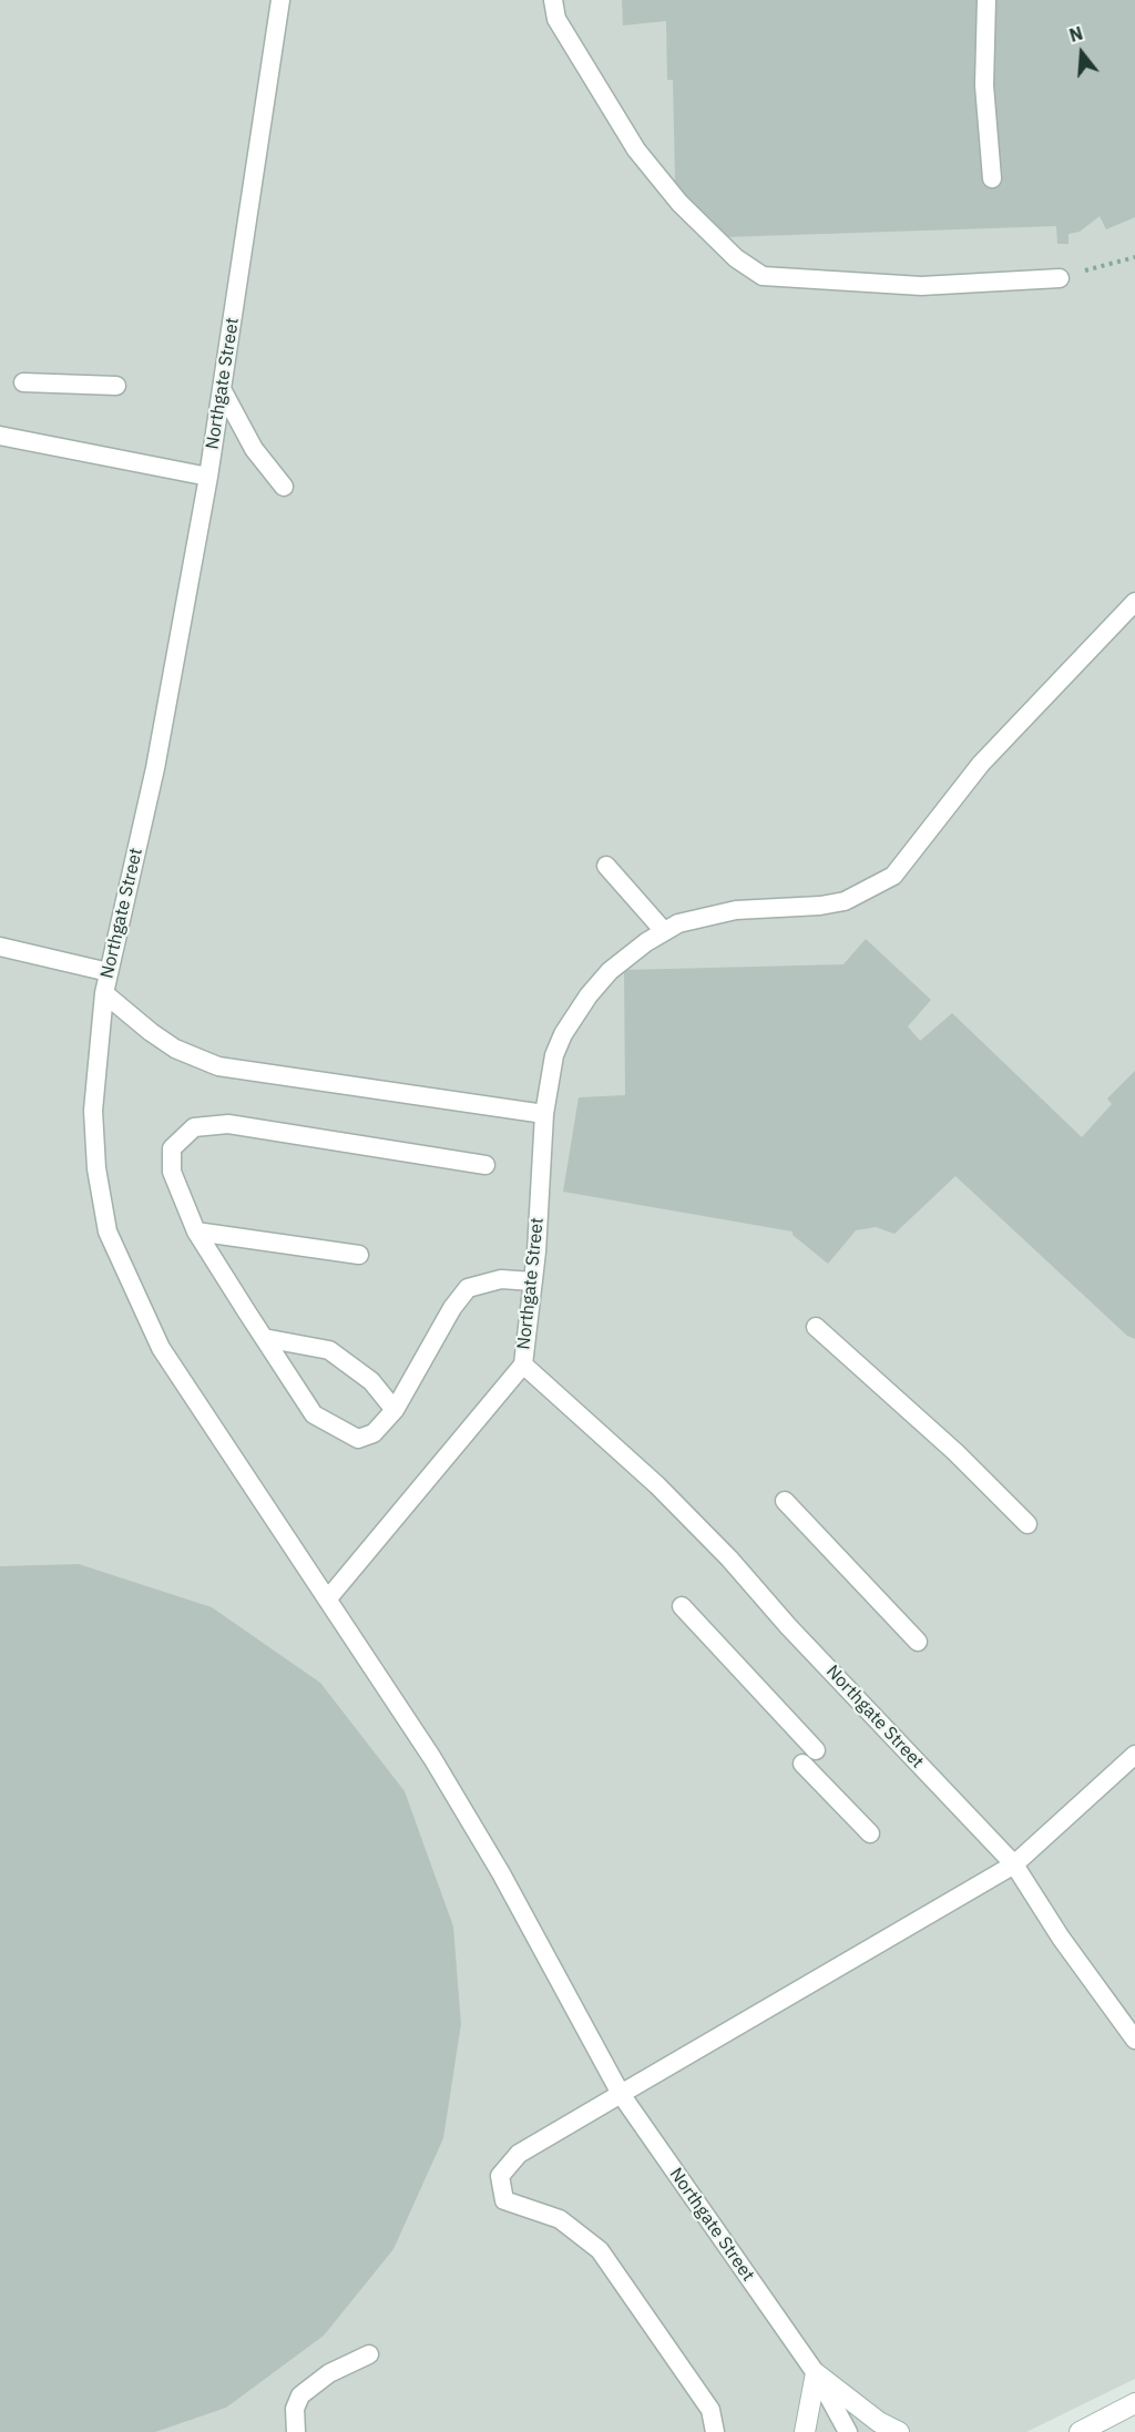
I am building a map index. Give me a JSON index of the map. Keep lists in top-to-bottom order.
{
  "streets": {
    "lane": ["Northgate Street"]
  },
  "north": "top"
}
